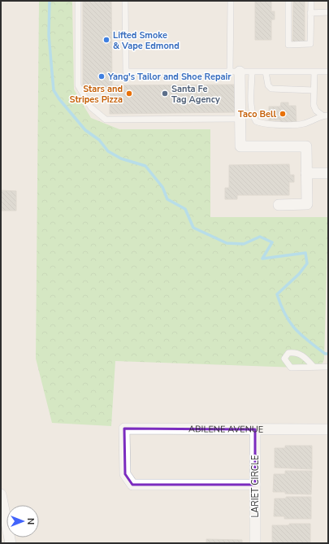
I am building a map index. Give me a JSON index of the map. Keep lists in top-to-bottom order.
{
  "streets": {
    "street": ["ABILENE AVENUE", "LARIET CIRCLE"]
  },
  "crossings": [
    ["ABILENE AVENUE", "LARIET CIRCLE"]
  ],
  "places": [
    "Lifted Smoke & Vape Edmond",
    "Yang's Tailor and Shoe Repair",
    "Stars and Stripes Pizza",
    "Santa Fe Tag Agency",
    "Taco Bell"
  ],
  "north": "right"
}
